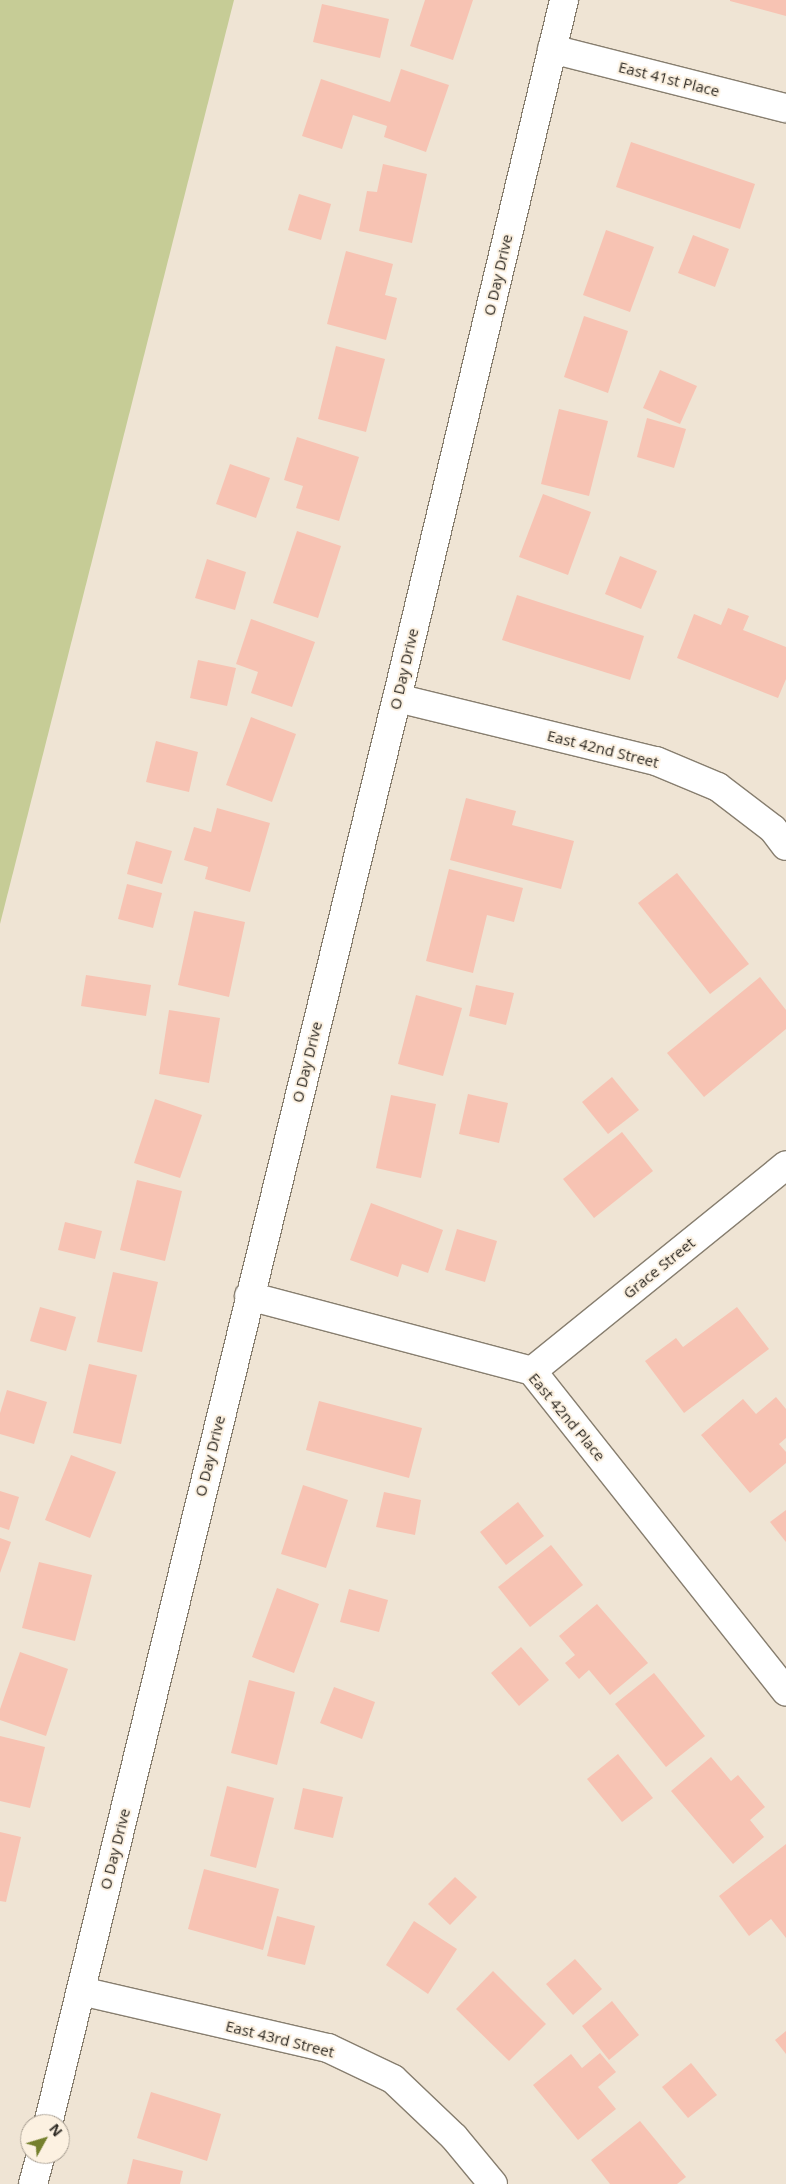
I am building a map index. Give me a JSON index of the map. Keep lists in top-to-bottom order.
{
  "streets": {
    "street": [
      "East 41st Place",
      "O Day Drive",
      "East 42nd Street",
      "Grace Street",
      "East 42nd Place",
      "East 43rd Street"
    ]
  },
  "crossings": [
    ["East 41st Place", "O Day Drive"],
    ["O Day Drive", "East 42nd Street"],
    ["O Day Drive", "East 42nd Place"],
    ["O Day Drive", "East 43rd Street"],
    ["Grace Street", "East 42nd Place"]
  ],
  "north": "top right"
}
